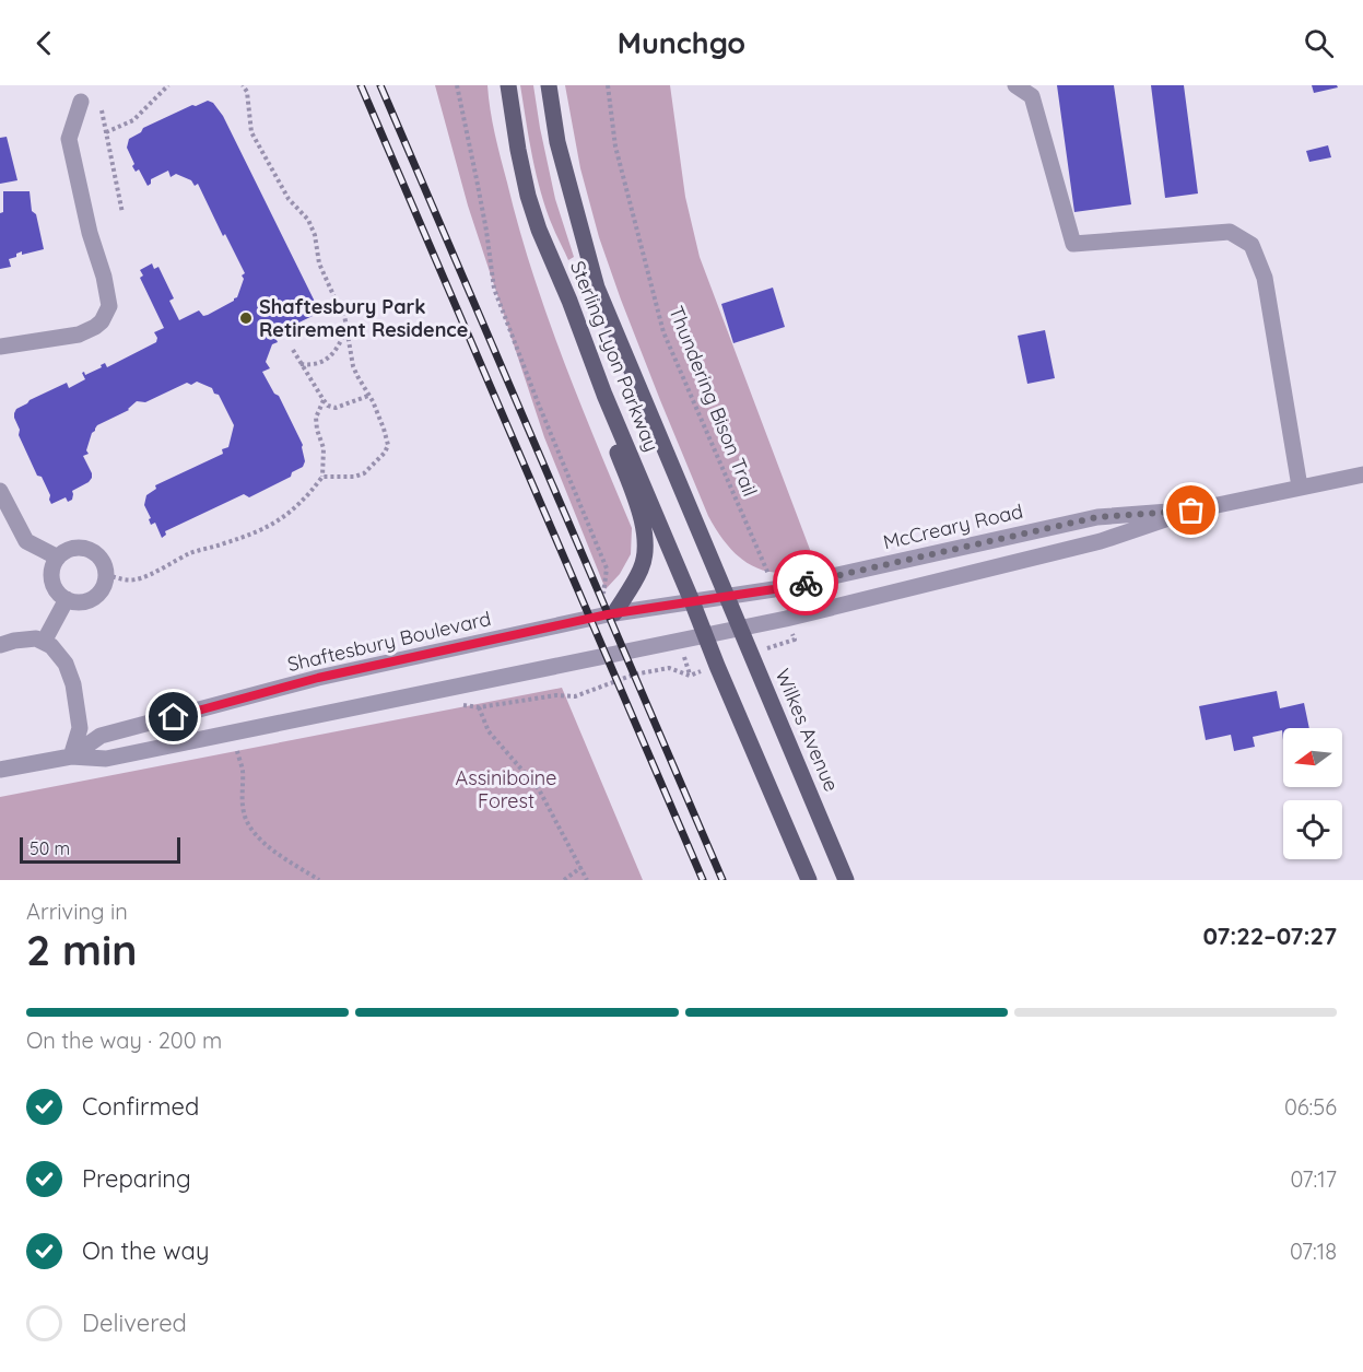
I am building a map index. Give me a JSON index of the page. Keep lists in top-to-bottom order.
{
  "streets": {
    "main road": ["Sterling Lyon Parkway", "Wilkes Avenue"],
    "street": ["McCreary Road", "Shaftesbury Boulevard"],
    "path": ["Thundering Bison Trail"]
  },
  "crossings": [
    ["Sterling Lyon Parkway", "McCreary Road"],
    ["Sterling Lyon Parkway", "Shaftesbury Boulevard"],
    ["Sterling Lyon Parkway", "Wilkes Avenue"],
    ["McCreary Road", "Shaftesbury Boulevard"],
    ["McCreary Road", "Wilkes Avenue"],
    ["Shaftesbury Boulevard", "Wilkes Avenue"]
  ],
  "parks": ["Assiniboine Forest"],
  "places": ["Shaftesbury Park Retirement Residence"],
  "scale_bar": "50 m",
  "north": "left",
  "page": {
    "header": "Munchgo",
    "scale": "50 m",
    "heading": ["2 min", "Arriving in", "07:22–07:27"],
    "bar": "On the way · 200 m",
    "list": [
      ["Confirmed", "06:56"],
      ["Preparing", "07:17"],
      ["On the way", "07:18"],
      "Delivered"
    ]
  }
}
